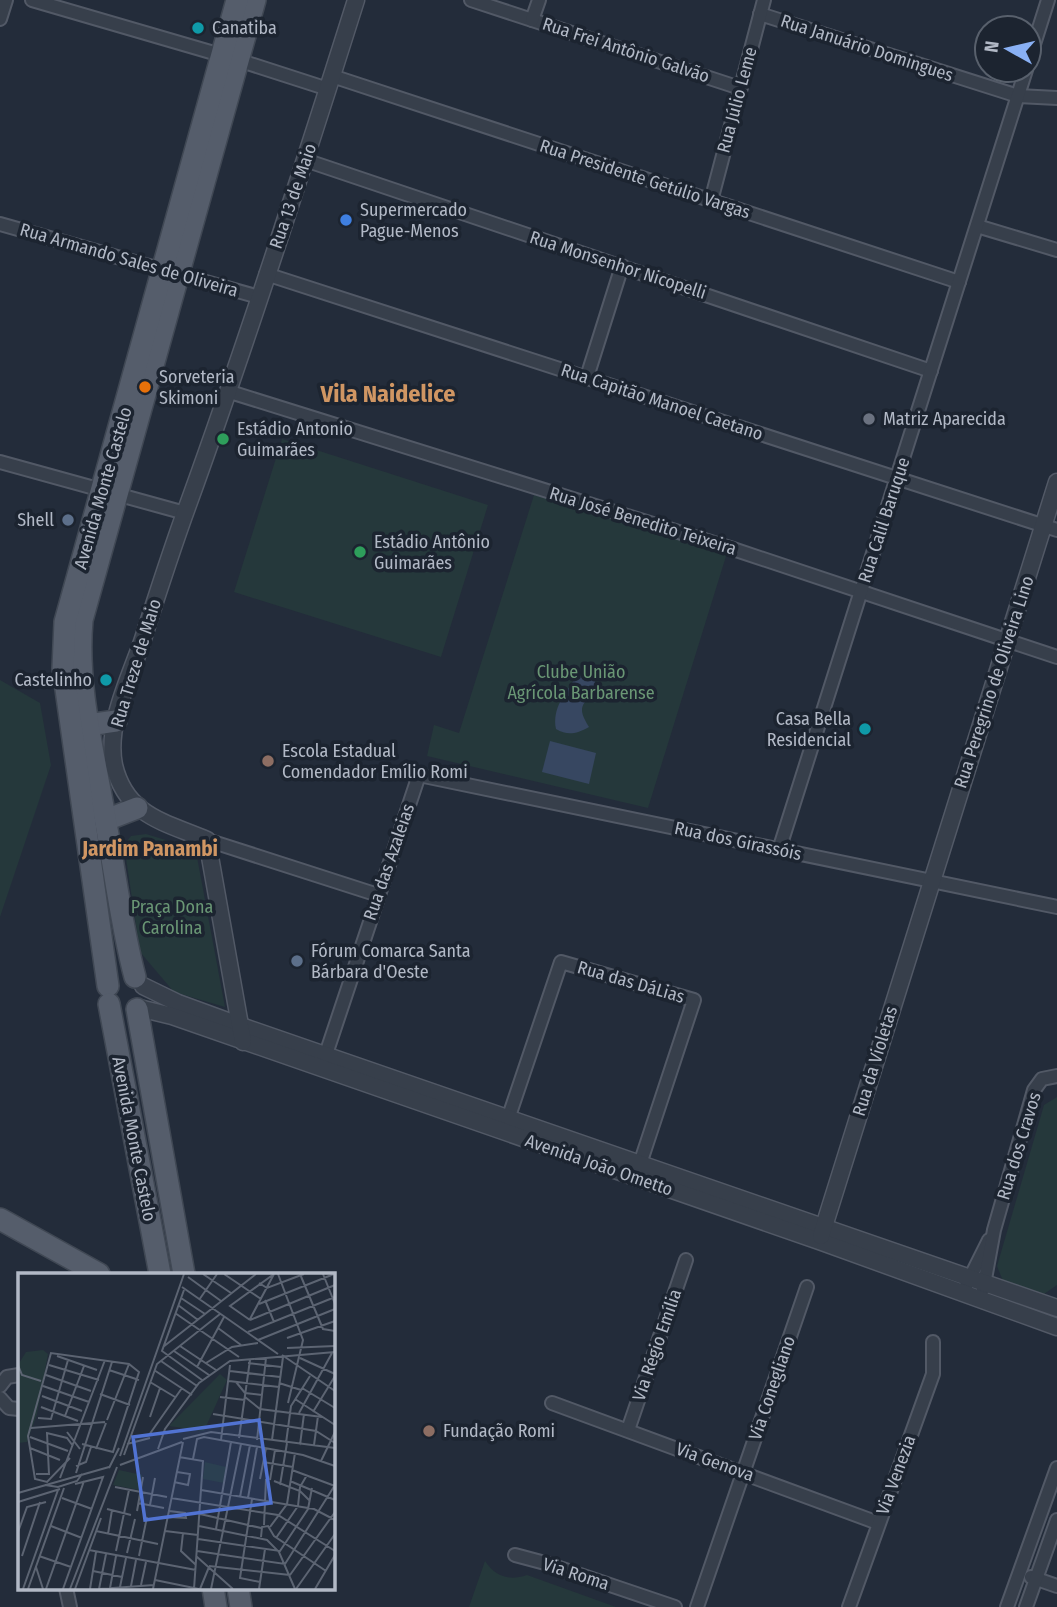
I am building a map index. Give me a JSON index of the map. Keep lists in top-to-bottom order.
{
  "streets": {
    "main road": ["Avenida Monte Castelo"],
    "street": [
      "Rua Januário Domingues",
      "Rua Frei Antônio Galvão",
      "Rua Júlio Leme",
      "Rua Presidente Getúlio Vargas",
      "Rua 13 de Maio",
      "Rua Armando Sales de Oliveira",
      "Rua Monsenhor Nicopelli",
      "Rua Capitão Manoel Caetano",
      "Rua Calil Baruque",
      "Rua José Benedito Teixeira",
      "Rua Treze de Maio",
      "Rua Peregrino de Oliveira Lino",
      "Rua dos Girassóis",
      "Rua das Azaleias",
      "Rua das DáLias",
      "Rua da Violetas",
      "Rua dos Cravos",
      "Avenida João Ometto",
      "Via Régio Emília",
      "Via Conegliano",
      "Via Genova",
      "Via Venezia",
      "Via Roma"
    ]
  },
  "crossings": [
    ["Rua Januário Domingues", "Rua Júlio Leme"],
    ["Rua Januário Domingues", "Rua Calil Baruque"],
    ["Rua Frei Antônio Galvão", "Rua Júlio Leme"],
    ["Rua Júlio Leme", "Rua Presidente Getúlio Vargas"],
    ["Rua Presidente Getúlio Vargas", "Rua 13 de Maio"],
    ["Rua Presidente Getúlio Vargas", "Avenida Monte Castelo"],
    ["Rua Presidente Getúlio Vargas", "Rua Calil Baruque"],
    ["Rua 13 de Maio", "Rua Armando Sales de Oliveira"],
    ["Rua 13 de Maio", "Rua Monsenhor Nicopelli"],
    ["Rua 13 de Maio", "Rua Capitão Manoel Caetano"],
    ["Rua 13 de Maio", "Rua José Benedito Teixeira"],
    ["Rua 13 de Maio", "Rua Treze de Maio"],
    ["Rua Armando Sales de Oliveira", "Avenida Monte Castelo"],
    ["Rua Monsenhor Nicopelli", "Rua Calil Baruque"],
    ["Rua Capitão Manoel Caetano", "Rua Calil Baruque"],
    ["Rua Capitão Manoel Caetano", "Rua Peregrino de Oliveira Lino"],
    ["Avenida Monte Castelo", "Avenida João Ometto"],
    ["Rua Calil Baruque", "Rua José Benedito Teixeira"],
    ["Rua Calil Baruque", "Rua dos Girassóis"],
    ["Rua José Benedito Teixeira", "Rua Treze de Maio"],
    ["Rua José Benedito Teixeira", "Rua Peregrino de Oliveira Lino"],
    ["Rua Peregrino de Oliveira Lino", "Rua dos Girassóis"],
    ["Rua Peregrino de Oliveira Lino", "Rua da Violetas"],
    ["Rua dos Girassóis", "Rua das Azaleias"],
    ["Rua dos Girassóis", "Rua da Violetas"],
    ["Rua das Azaleias", "Avenida João Ometto"],
    ["Rua das DáLias", "Avenida João Ometto"],
    ["Rua da Violetas", "Avenida João Ometto"],
    ["Rua dos Cravos", "Avenida João Ometto"],
    ["Via Régio Emília", "Via Genova"],
    ["Via Conegliano", "Via Genova"],
    ["Via Genova", "Via Venezia"]
  ],
  "districts": ["Vila Naidelice", "Jardim Panambi"],
  "parks": ["Clube União Agrícola Barbarense", "Praça Dona Carolina"],
  "places": [
    "Canatiba",
    "Supermercado Pague-Menos",
    "Sorveteria Skimoni",
    "Matriz Aparecida",
    "Estádio Antonio Guimarães",
    "Shell",
    "Estádio Antônio Guimarães",
    "Castelinho",
    "Casa Bella Residencial",
    "Escola Estadual Comendador Emílio Romi",
    "Fórum Comarca Santa Bárbara d'Oeste",
    "Fundação Romi"
  ],
  "north": "left"
}
